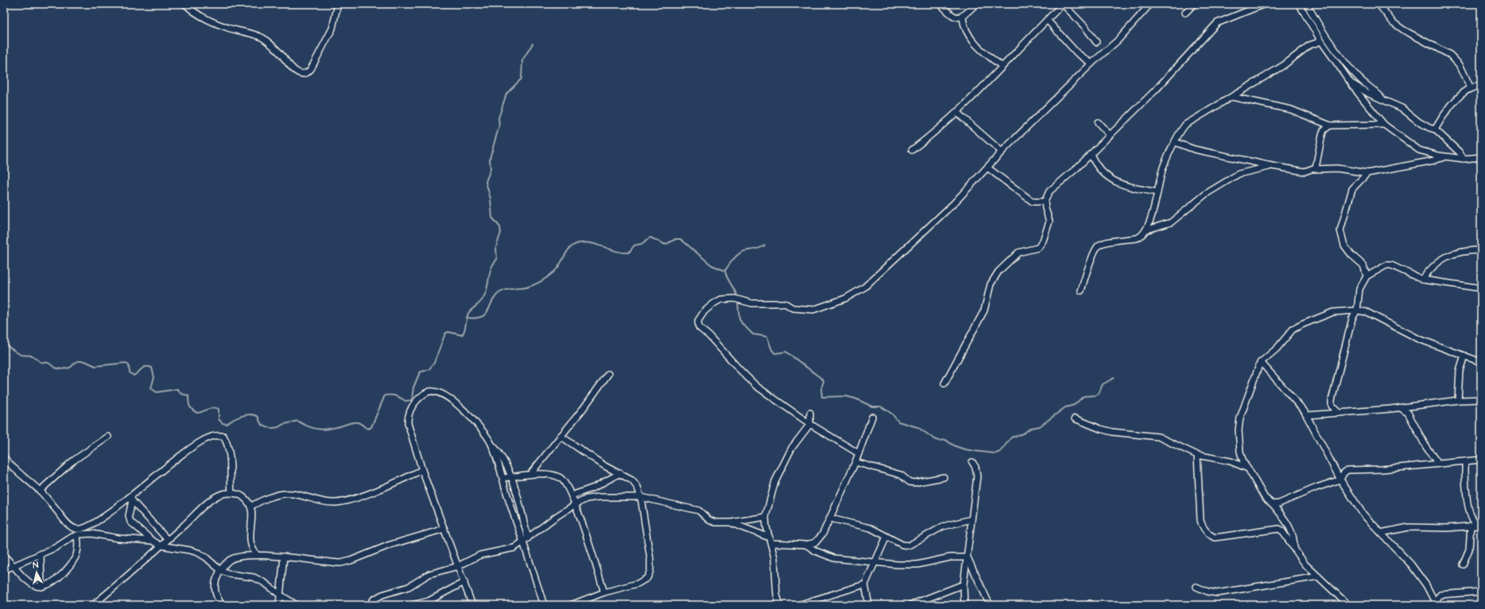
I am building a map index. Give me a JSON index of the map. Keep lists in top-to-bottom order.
{
  "north": "top"
}
